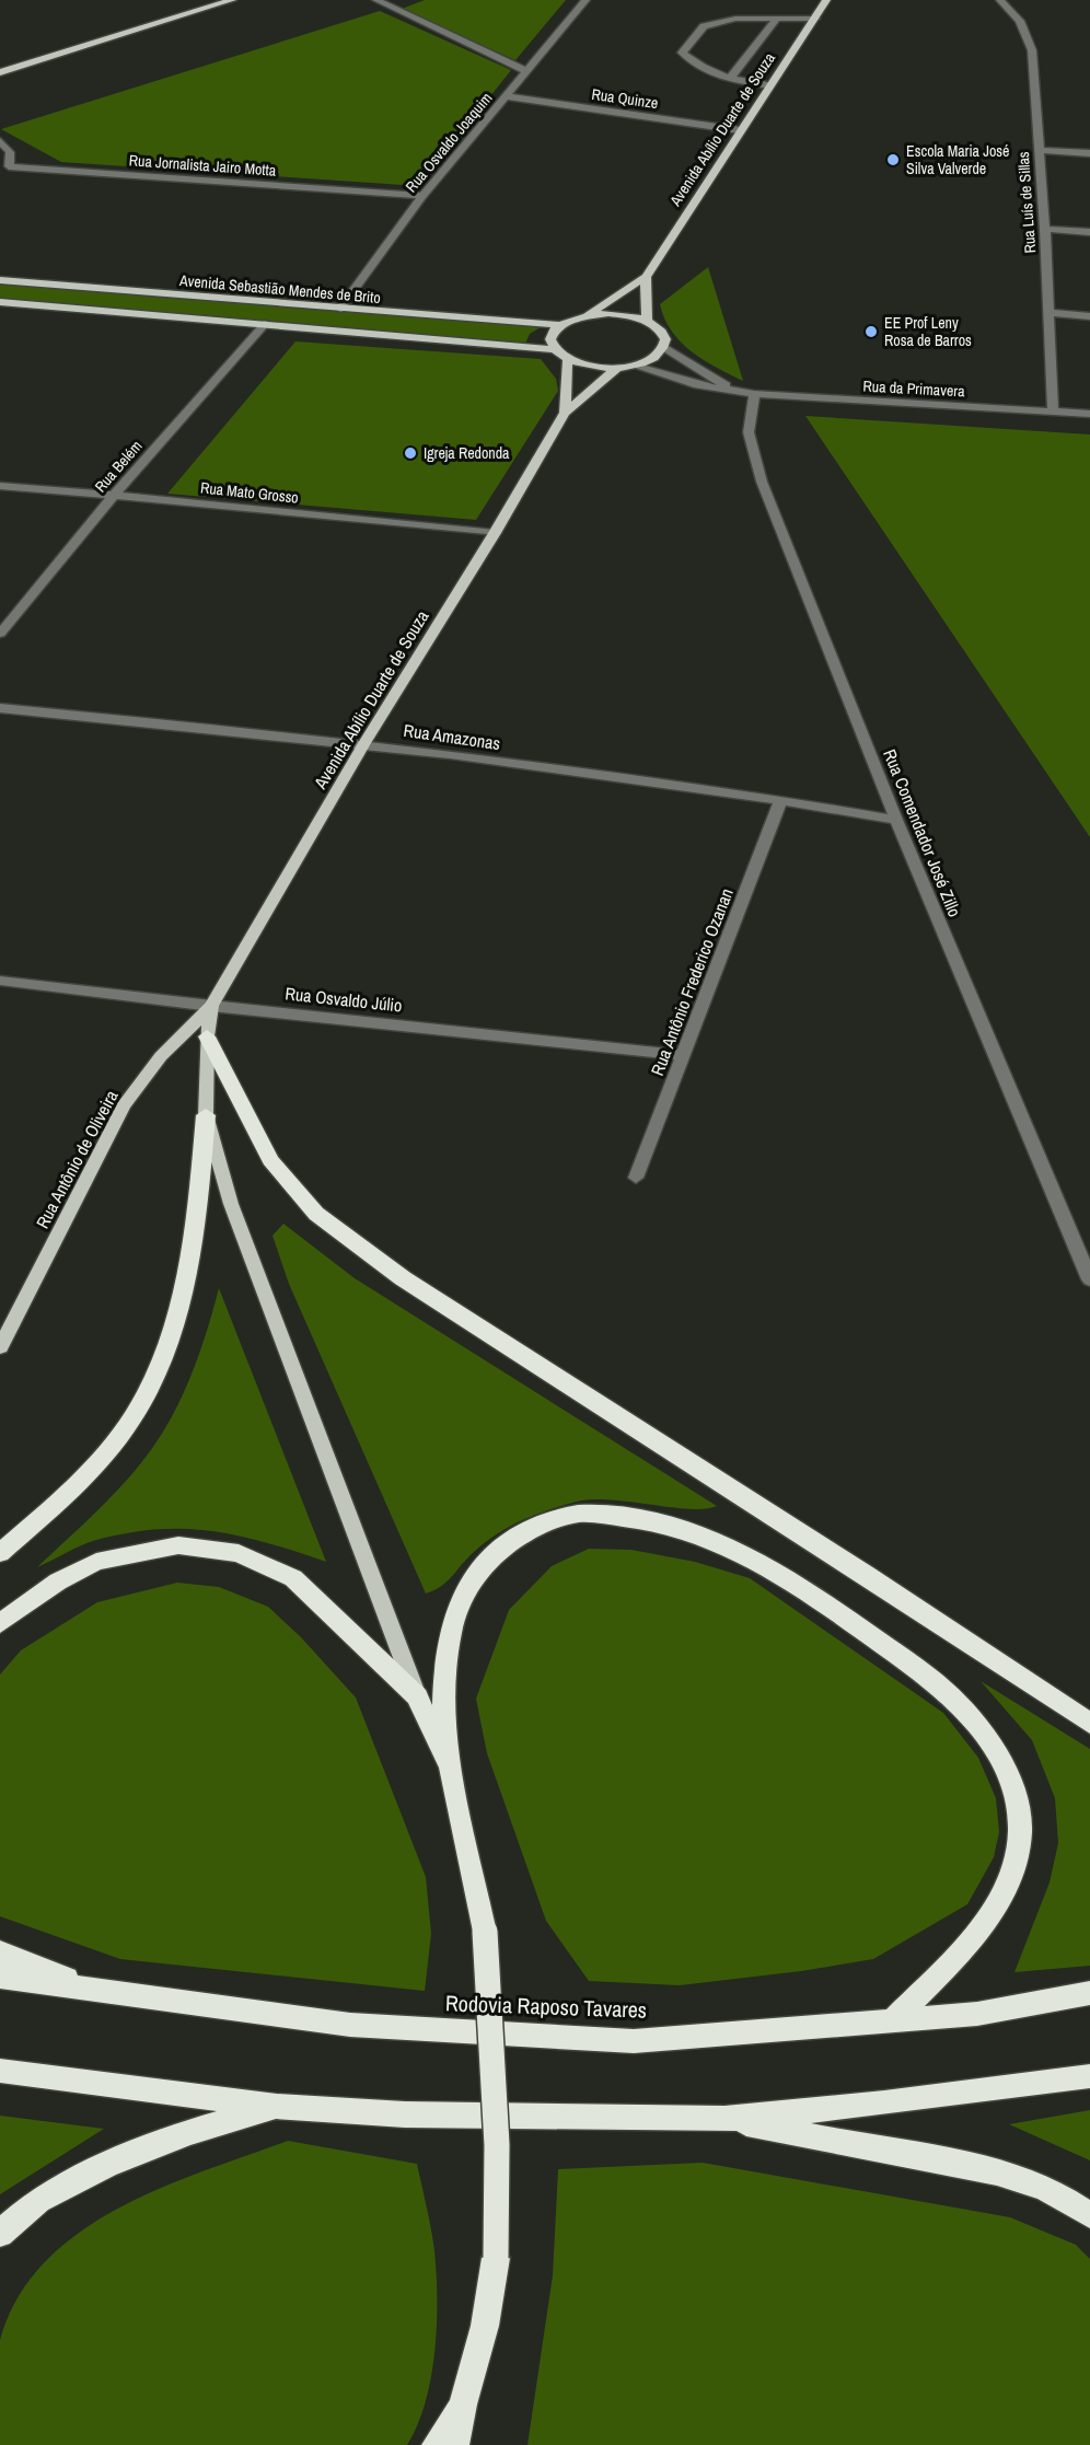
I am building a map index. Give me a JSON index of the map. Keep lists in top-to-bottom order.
{
  "streets": {
    "highway": ["Rodovia Raposo Tavares"],
    "main road": ["Avenida Abílio Duarte de Souza", "Avenida Sebastião Mendes de Brito", "Rua Antônio de Oliveira"],
    "street": [
      "Rua Quinze",
      "Rua Osvaldo Joaquim",
      "Rua Jornalista Jairo Motta",
      "Rua Luís de Sillas",
      "Rua da Primavera",
      "Rua Belém",
      "Rua Mato Grosso",
      "Rua Amazonas",
      "Rua Comendador José Zillo",
      "Rua Antônio Frederico Ozanan",
      "Rua Osvaldo Júlio"
    ]
  },
  "crossings": [
    ["Rua Quinze", "Avenida Abílio Duarte de Souza"],
    ["Rua Quinze", "Rua Osvaldo Joaquim"],
    ["Avenida Abílio Duarte de Souza", "Rua Mato Grosso"],
    ["Avenida Abílio Duarte de Souza", "Rua Amazonas"],
    ["Avenida Abílio Duarte de Souza", "Rua Osvaldo Júlio"],
    ["Avenida Abílio Duarte de Souza", "Rua Antônio de Oliveira"],
    ["Rua Osvaldo Joaquim", "Rua Jornalista Jairo Motta"],
    ["Rua Osvaldo Joaquim", "Avenida Sebastião Mendes de Brito"],
    ["Rua Luís de Sillas", "Rua da Primavera"],
    ["Avenida Sebastião Mendes de Brito", "Rua Belém"],
    ["Rua da Primavera", "Rua Comendador José Zillo"],
    ["Rua Belém", "Rua Mato Grosso"],
    ["Rua Amazonas", "Rua Comendador José Zillo"],
    ["Rua Amazonas", "Rua Antônio Frederico Ozanan"],
    ["Rua Antônio Frederico Ozanan", "Rua Osvaldo Júlio"],
    ["Rua Osvaldo Júlio", "Rua Antônio de Oliveira"]
  ],
  "places": ["Escola Maria José Silva Valverde", "EE Prof Leny Rosa de Barros", "Igreja Redonda"]
}
